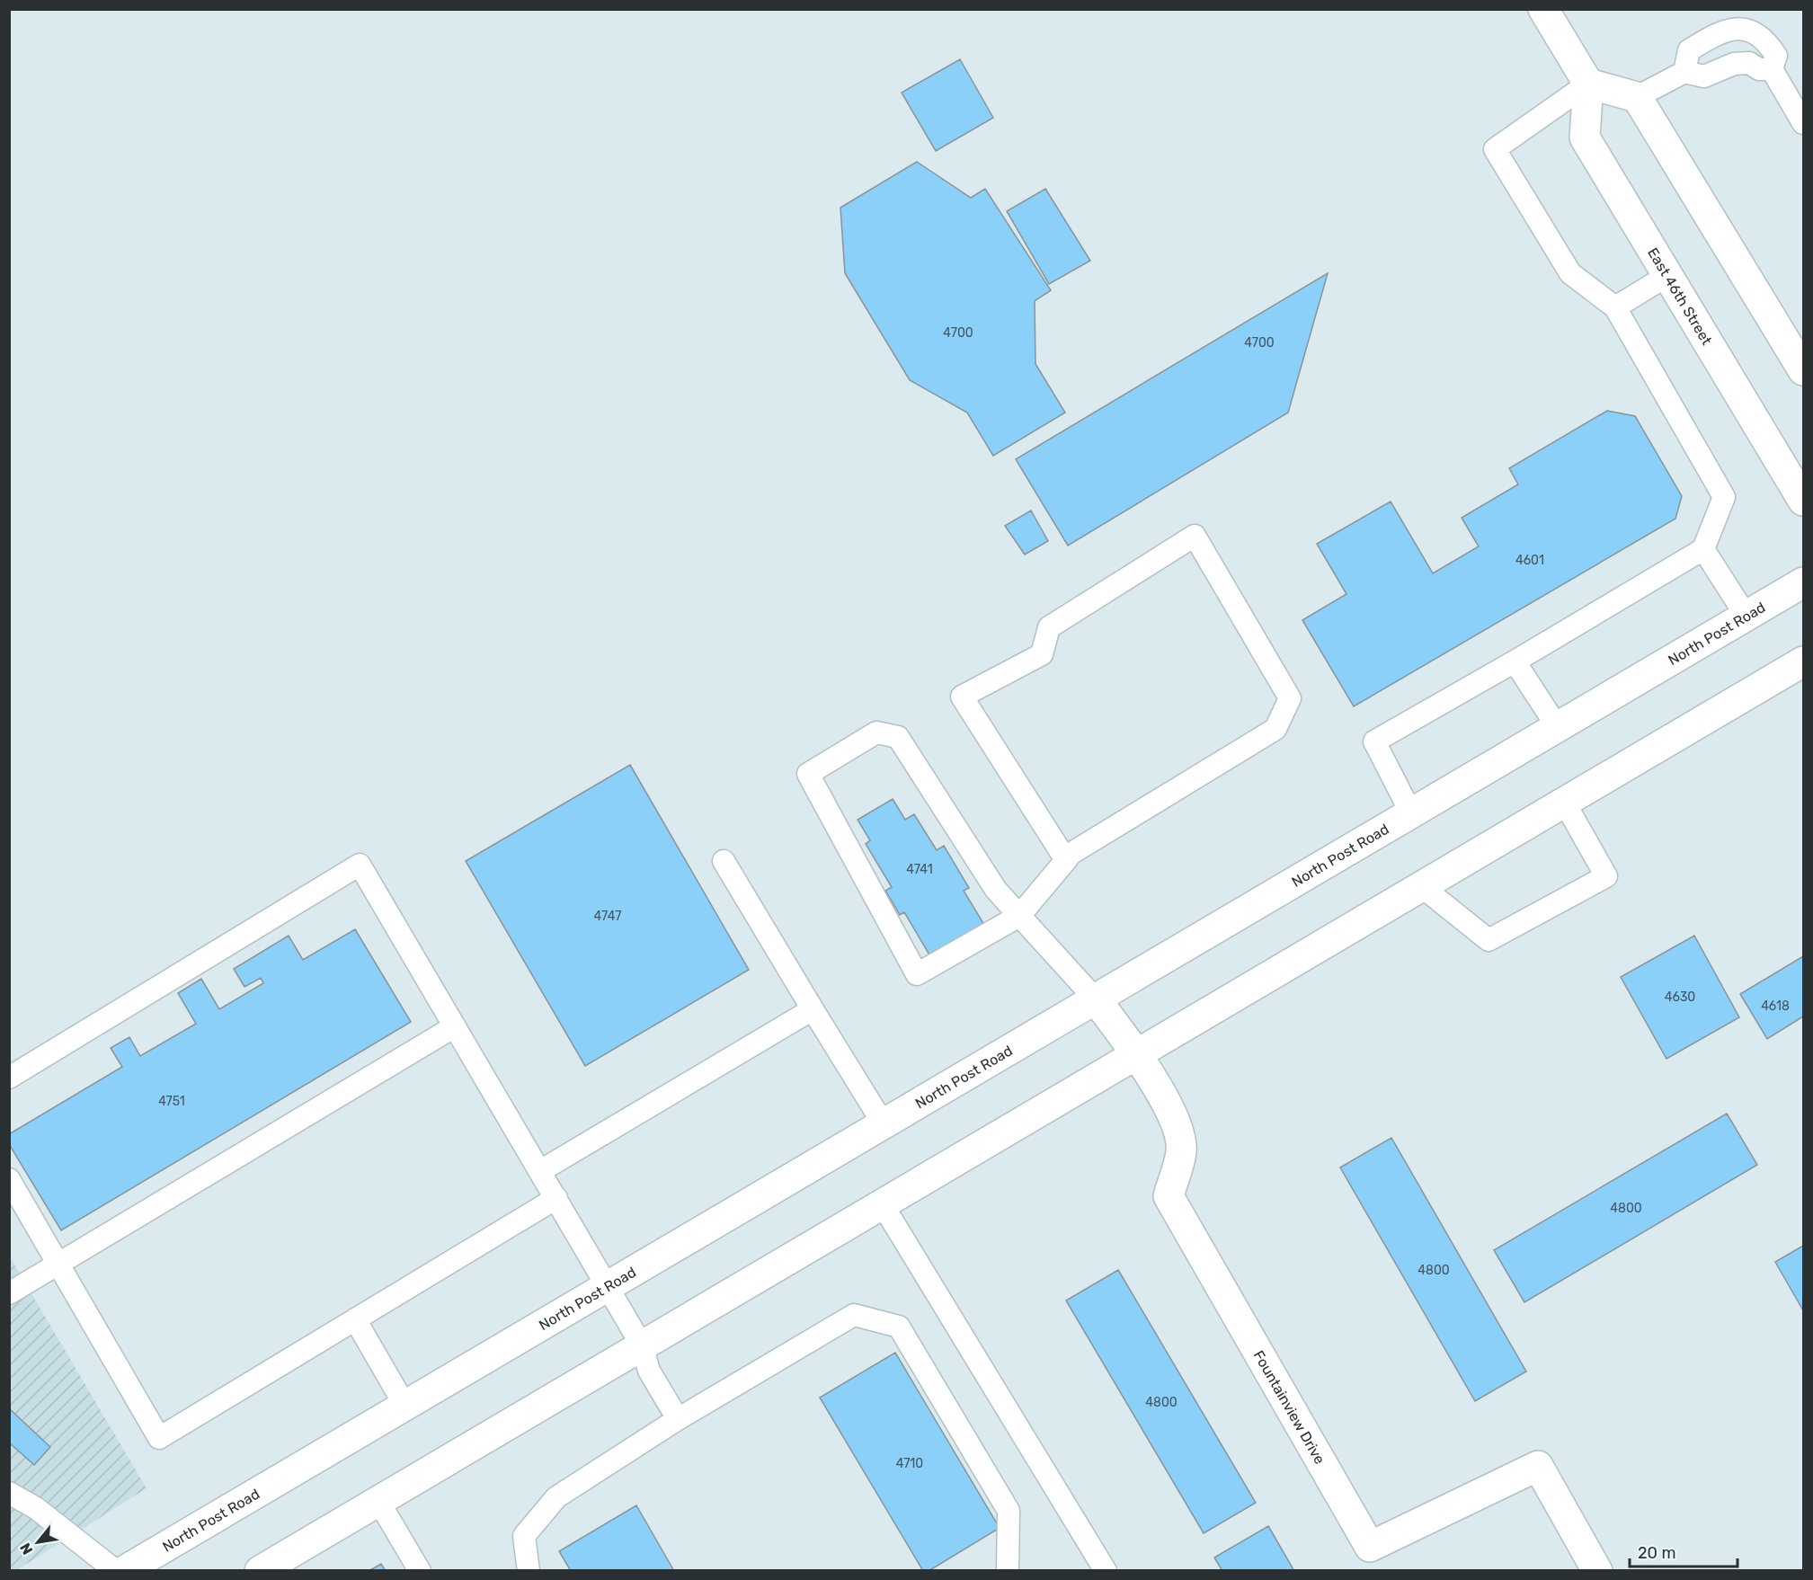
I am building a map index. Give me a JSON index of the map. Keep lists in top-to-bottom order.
{
  "streets": {
    "main road": ["East 46th Street", "North Post Road", "Fountainview Drive"]
  },
  "crossings": [
    ["North Post Road", "Fountainview Drive"]
  ],
  "house_numbers": [
    "4700",
    "4700",
    "4601",
    "4741",
    "4747",
    "4630",
    "4618",
    "4751",
    "4800",
    "4800",
    "4800",
    "4710"
  ],
  "scale_bar": "20 m",
  "north": "bottom left"
}
